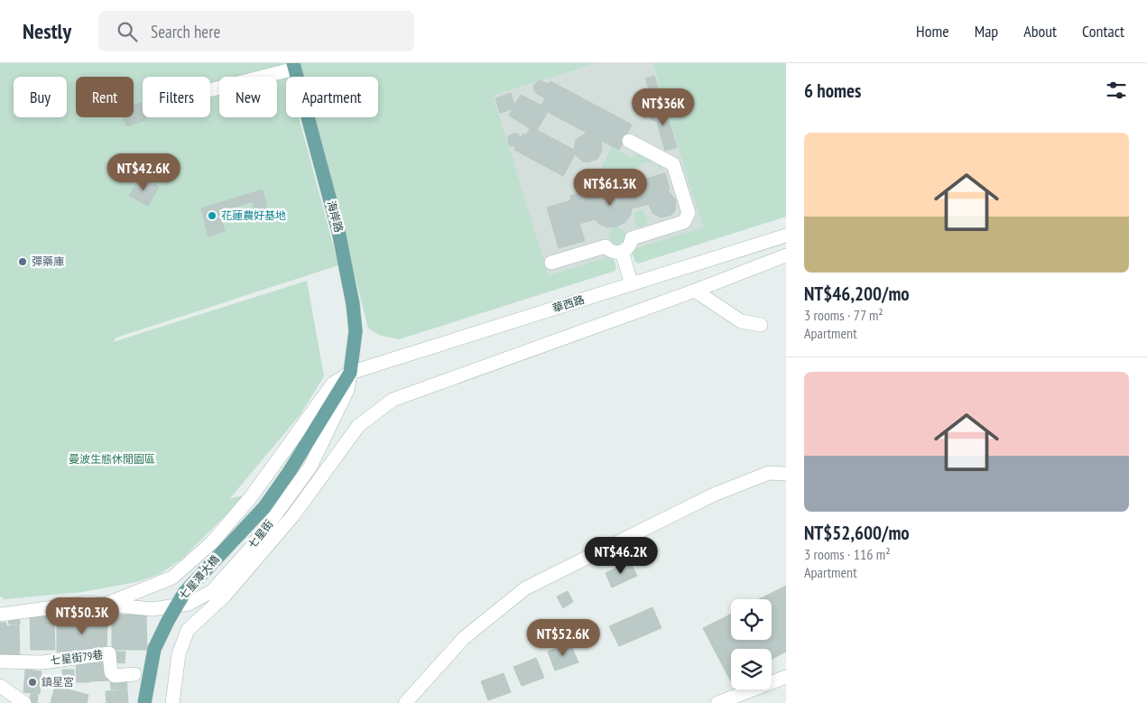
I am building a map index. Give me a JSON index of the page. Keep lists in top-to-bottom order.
{
  "streets": {
    "main road": ["海岸路", "七星潭大橋"],
    "street": ["華西路", "七星街", "七星街79巷"]
  },
  "crossings": [
    ["海岸路", "華西路"],
    ["海岸路", "七星街"],
    ["海岸路", "七星潭大橋"],
    ["華西路", "七星街"],
    ["華西路", "七星潭大橋"],
    ["七星街", "七星潭大橋"]
  ],
  "parks": ["曼波生態休閒園區"],
  "places": ["花蓮農好基地", "彈藥庫", "鎮星宮"],
  "page": {
    "header": "Nestly",
    "search": "Search here",
    "nav": [
      "Home",
      "Map",
      "About",
      "Contact"
    ],
    "heading": "6 homes",
    "chip": [
      "Buy",
      "Rent",
      "Filters",
      "New",
      "Apartment"
    ],
    "price": [
      "NT$36K",
      "NT$42.6K",
      "NT$61.3K",
      "NT$46.2K",
      "NT$50.3K",
      "NT$52.6K"
    ],
    "list": [
      {
        "name": "NT$46,200/mo",
        "note": "3 rooms · 77 m² · Apartment"
      },
      {
        "name": "NT$52,600/mo",
        "note": "3 rooms · 116 m² · Apartment"
      }
    ]
  }
}
